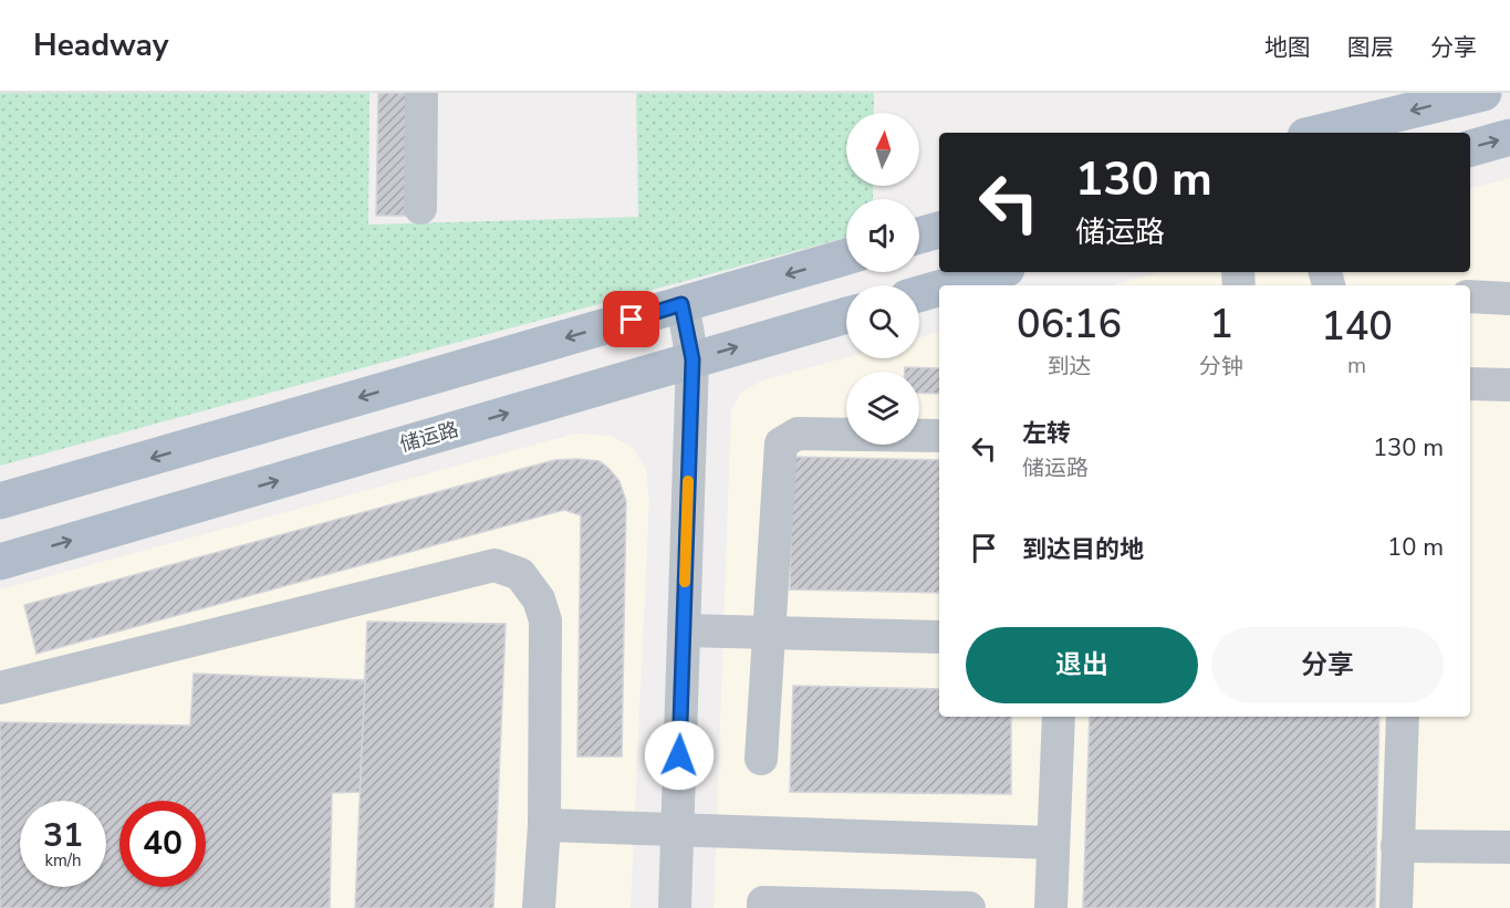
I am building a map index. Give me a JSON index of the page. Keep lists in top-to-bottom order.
{
  "streets": {
    "main road": ["储运路"]
  },
  "north": "top",
  "page": {
    "header": "Headway",
    "nav": ["地图", "图层", "分享"],
    "turn": ["130 m", "储运路"],
    "eta": [
      "06:16",
      "到达",
      "1",
      "分钟",
      "140",
      "m"
    ],
    "list": [
      {
        "name": "左转",
        "note": "储运路",
        "value": "130 m"
      },
      {
        "name": "到达目的地",
        "value": "10 m"
      }
    ],
    "buttons": ["退出", "分享"],
    "speed": "31 km/h",
    "limit": "40"
  }
}
